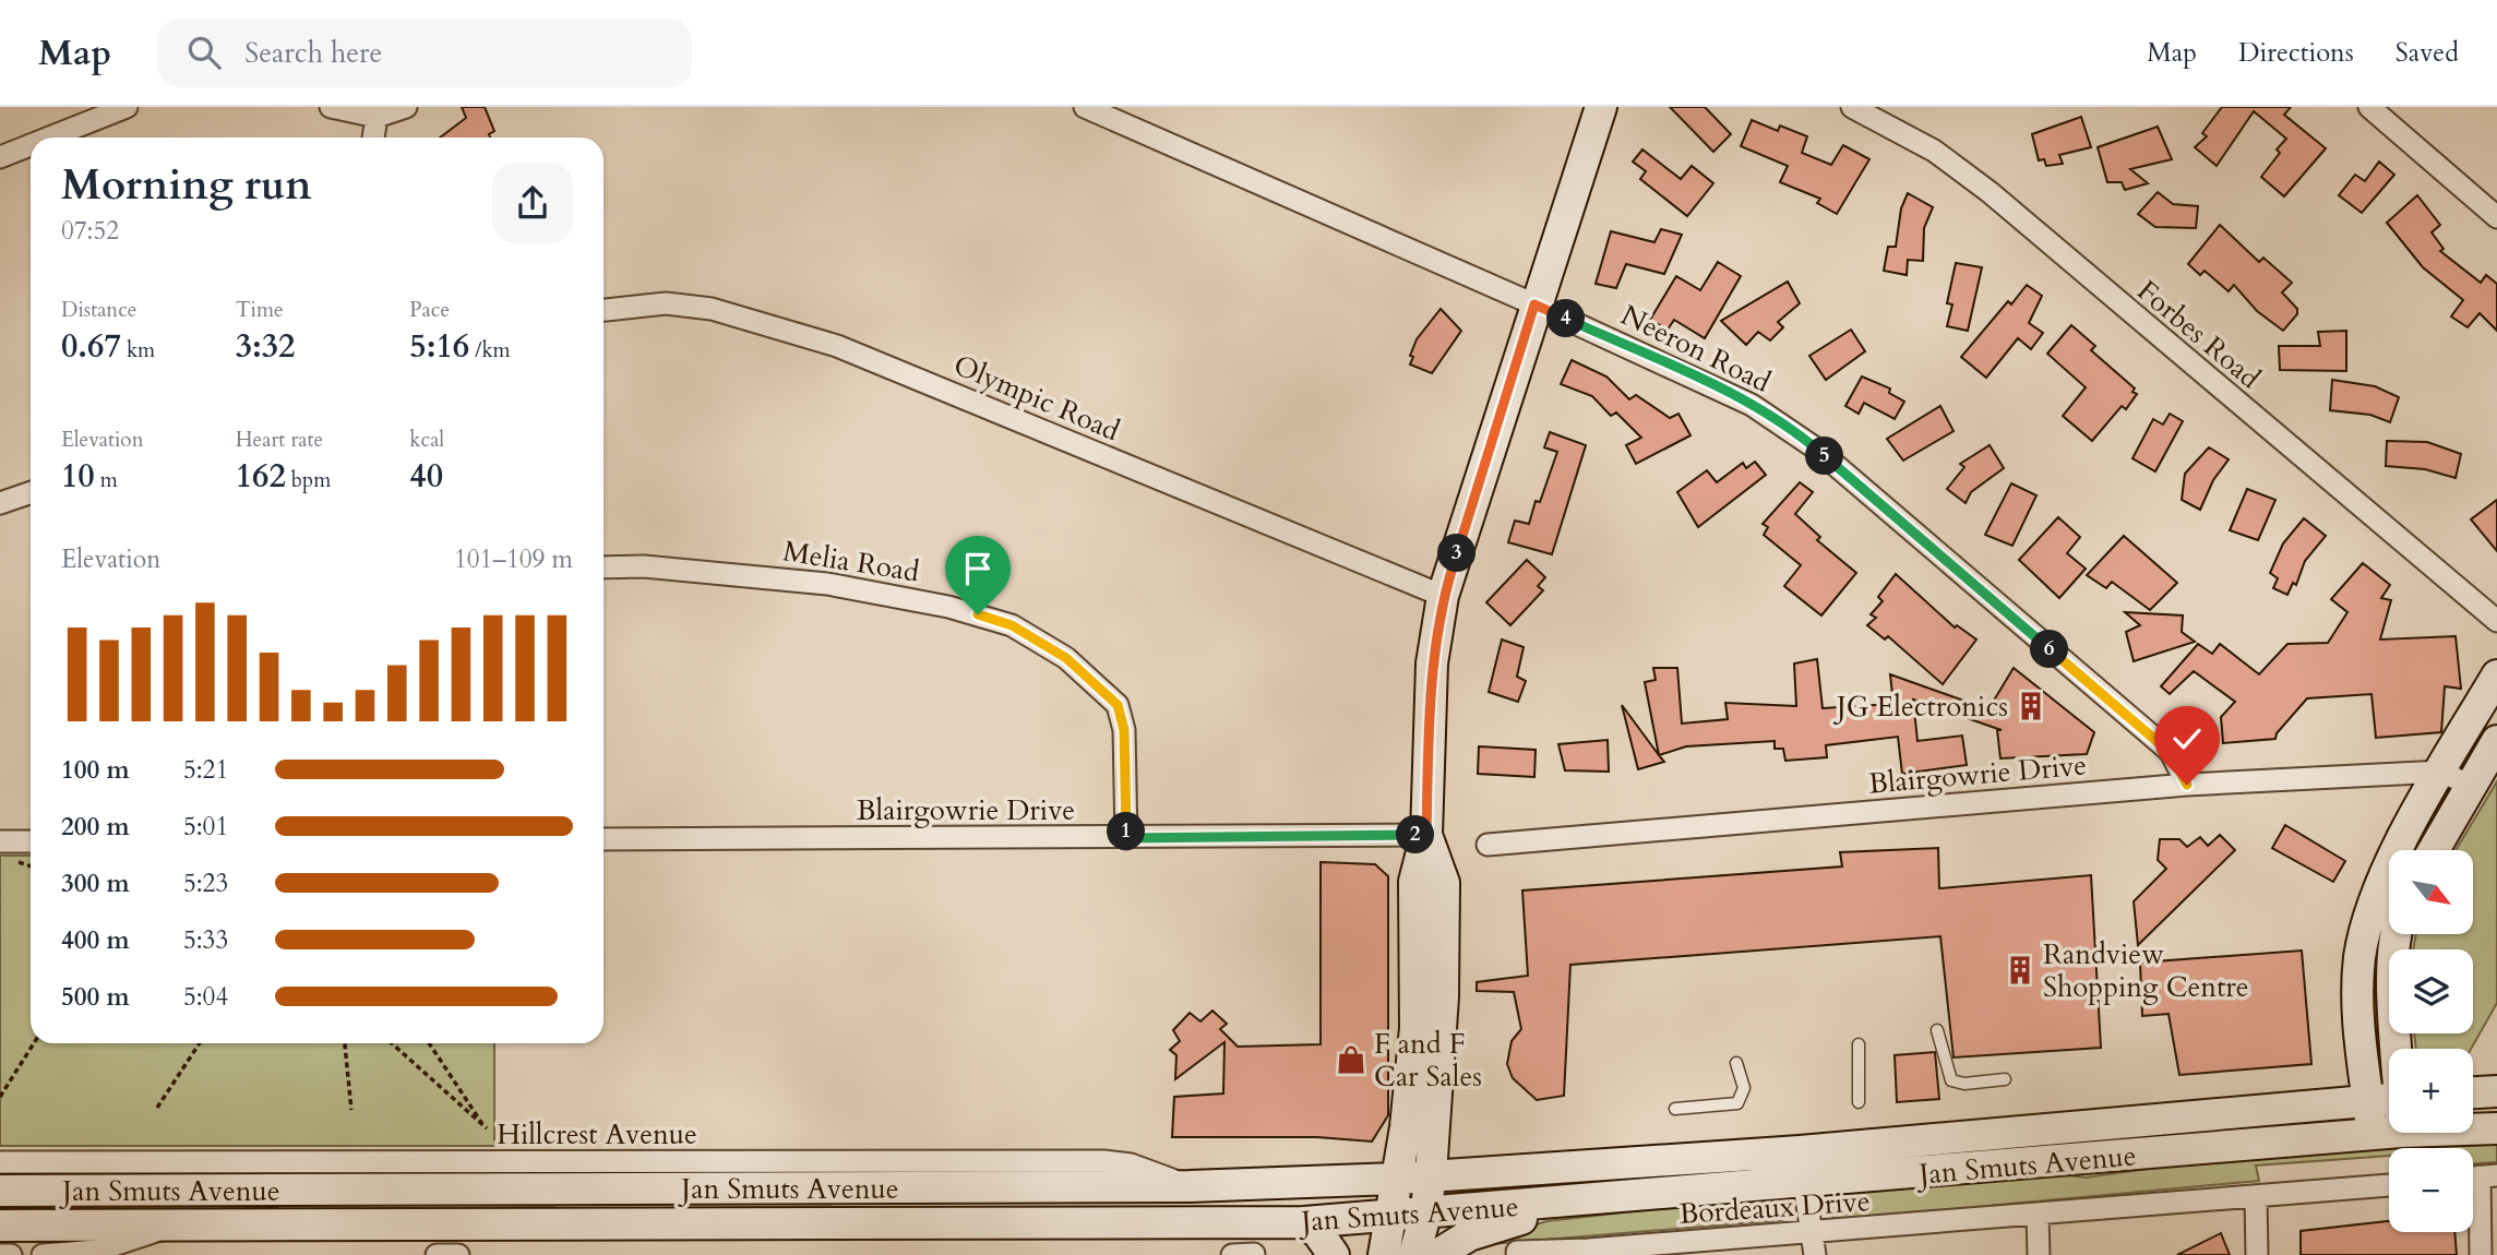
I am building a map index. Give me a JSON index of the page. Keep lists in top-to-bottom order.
{
  "streets": {
    "main road": ["Jan Smuts Avenue"],
    "street": [
      "Forbes Road",
      "Neeron Road",
      "Olympic Road",
      "Melia Road",
      "Blairgowrie Drive",
      "Hillcrest Avenue",
      "Bordeaux Drive"
    ]
  },
  "crossings": [
    ["Neeron Road", "Blairgowrie Drive"],
    ["Melia Road", "Blairgowrie Drive"],
    ["Hillcrest Avenue", "Jan Smuts Avenue"]
  ],
  "places": {
    "building": ["JG Electronics", "Randview Shopping Centre"],
    "shop": ["F and F Car Sales"]
  },
  "north": "bottom right",
  "page": {
    "header": "Map",
    "search": "Search here",
    "nav": ["Map", "Directions", "Saved"],
    "heading": ["Morning run", "07:52"],
    "stats": [
      ["Distance", "0.67 km"],
      ["Time", "3:32"],
      ["Pace", "5:16 /km"],
      ["Elevation", "10 m"],
      ["Heart rate", "162 bpm"],
      ["kcal", "40"]
    ],
    "pins": [
      "4",
      "5",
      "3",
      "6",
      "1",
      "2"
    ],
    "chart": ["Elevation", "101–109 m"],
    "list": [
      {
        "name": "100 m",
        "note": "5:21"
      },
      {
        "name": "200 m",
        "note": "5:01"
      },
      {
        "name": "300 m",
        "note": "5:23"
      },
      {
        "name": "400 m",
        "note": "5:33"
      },
      {
        "name": "500 m",
        "note": "5:04"
      }
    ],
    "map_buttons": ["+", "−"]
  }
}
